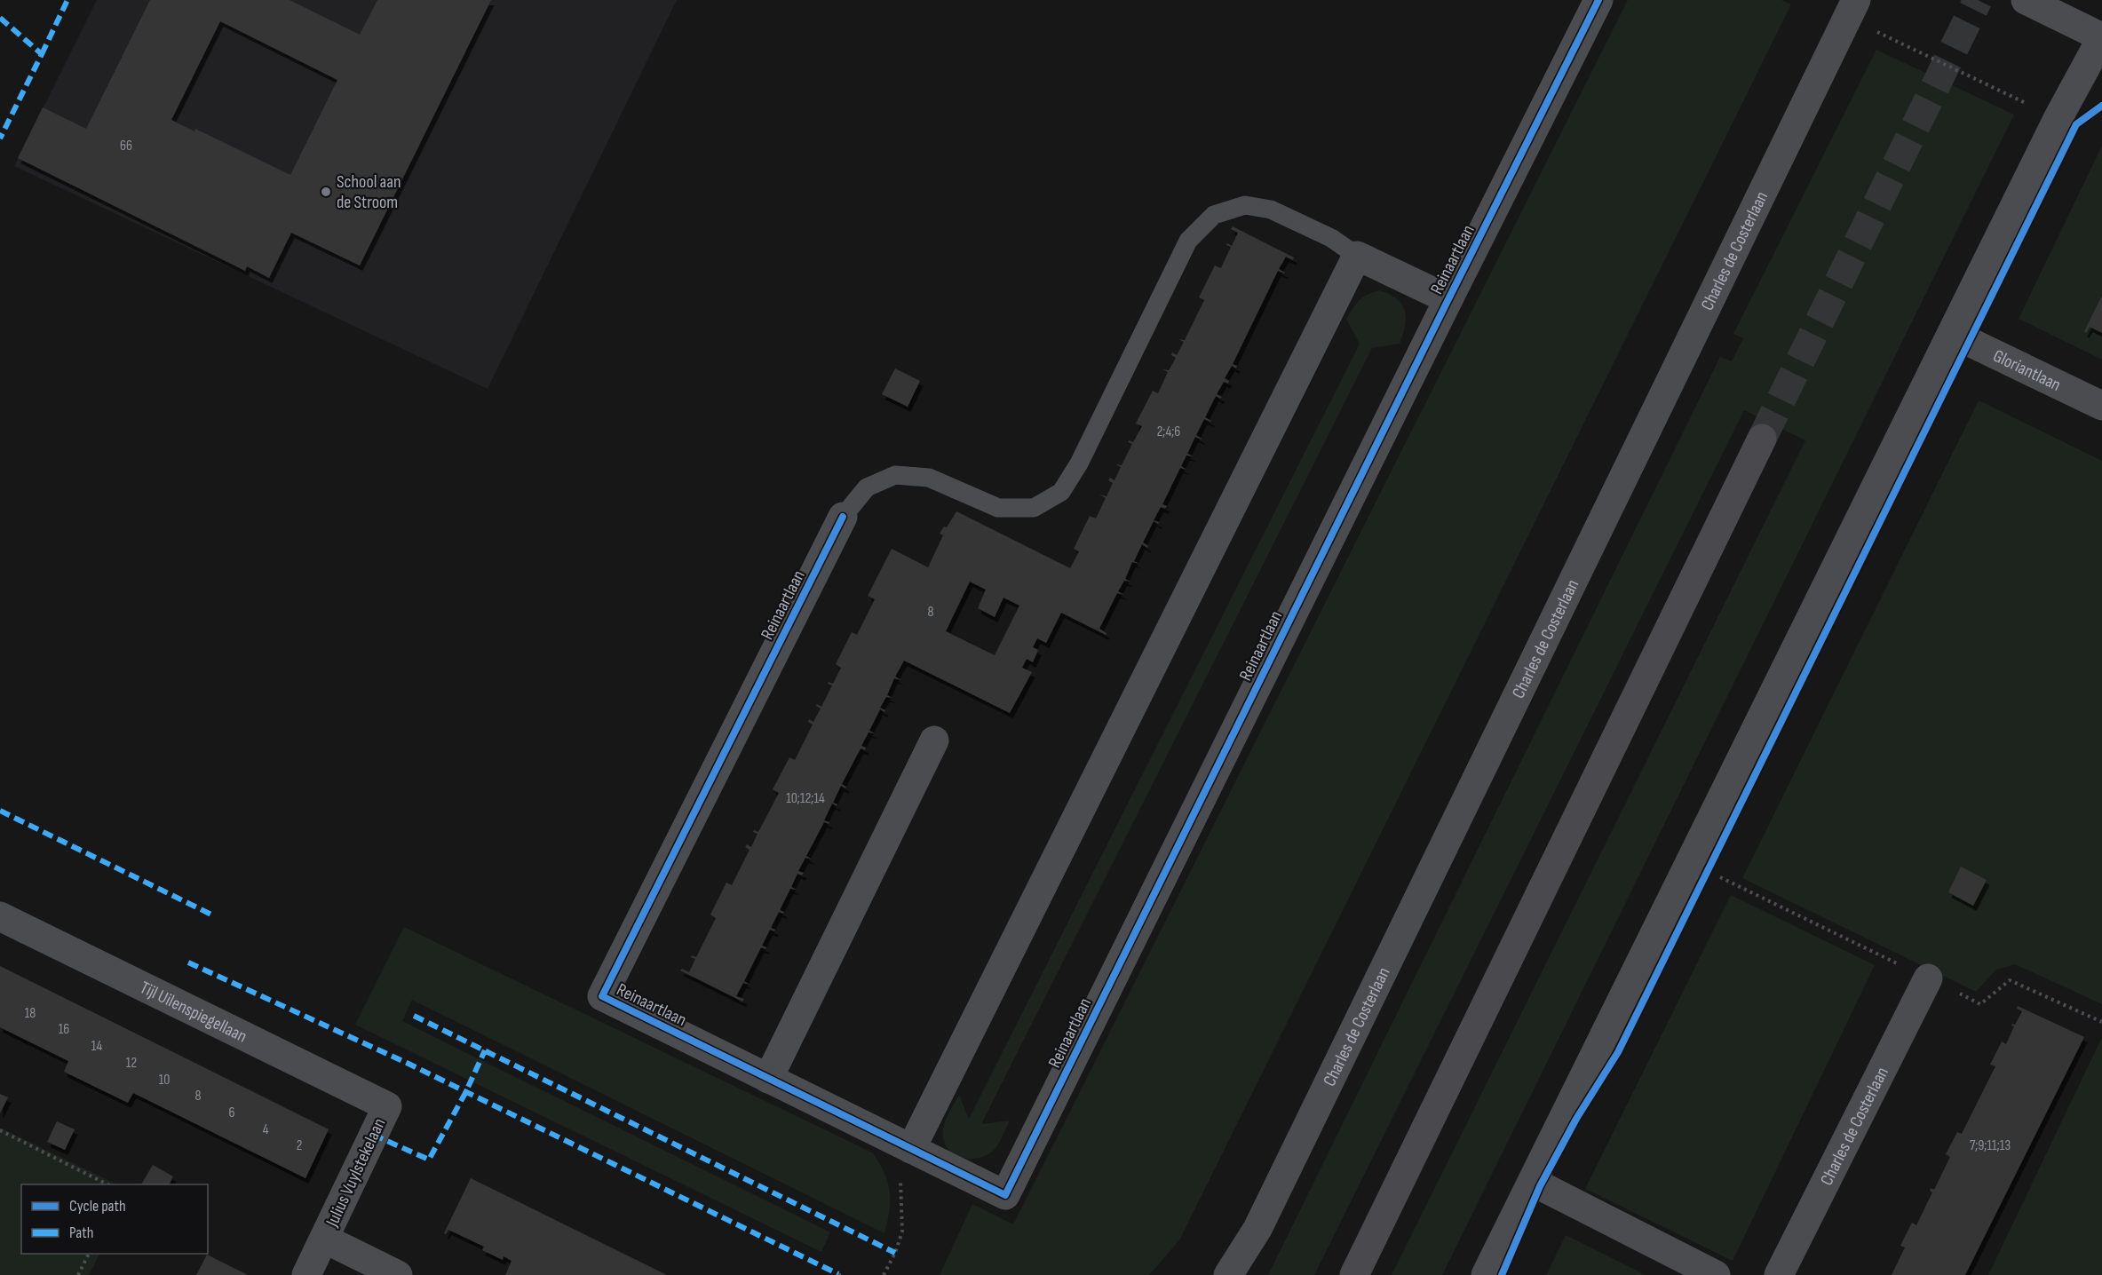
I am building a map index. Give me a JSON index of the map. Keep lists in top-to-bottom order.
{
  "streets": {
    "street": [
      "Charles de Costerlaan",
      "Reinaartlaan",
      "Gloriantlaan",
      "Tijl Uilenspiegellaan",
      "Julius Vuylstekelaan"
    ]
  },
  "crossings": [
    ["Tijl Uilenspiegellaan", "Julius Vuylstekelaan"]
  ],
  "places": ["School aan de Stroom"],
  "house_numbers": [
    "66",
    "2;4;6",
    "8",
    "10;12;14",
    "18",
    "16",
    "14",
    "12",
    "10",
    "8",
    "6",
    "4",
    "2",
    "7;9;11;13"
  ],
  "legend": ["Cycle path", "Path"]
}
